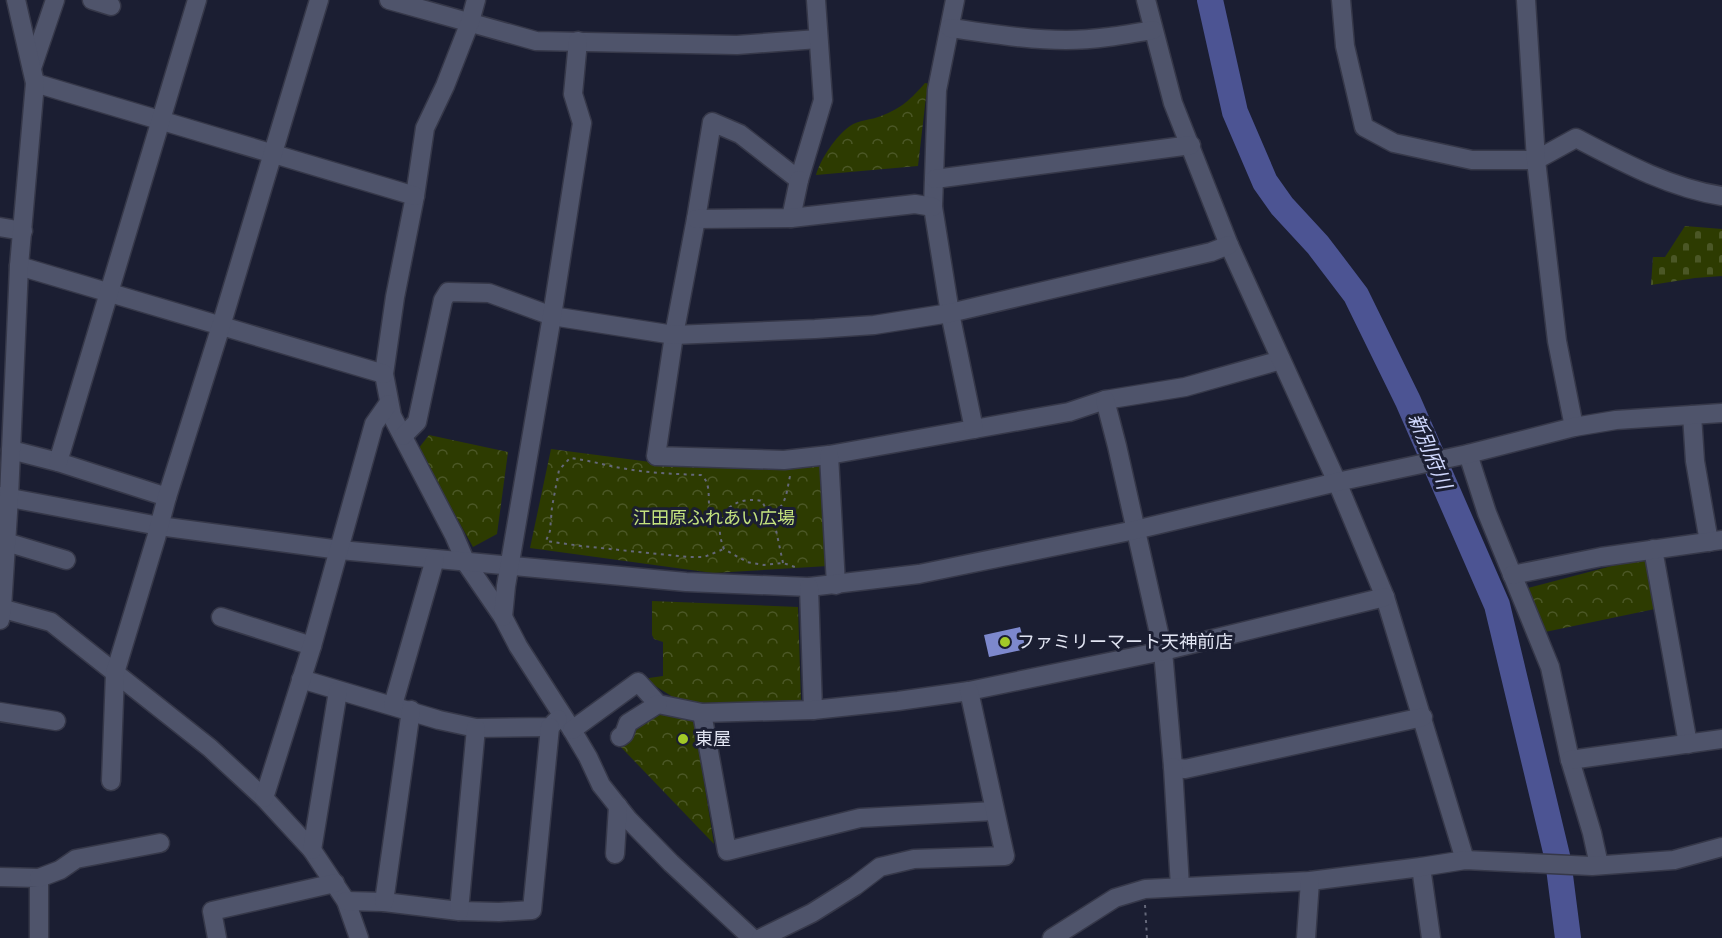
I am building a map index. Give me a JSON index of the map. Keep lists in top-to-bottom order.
{
  "water": ["新別府川"],
  "parks": ["江田原ふれあい広場"],
  "places": ["ファミリーマート天神前店", "東屋"]
}
